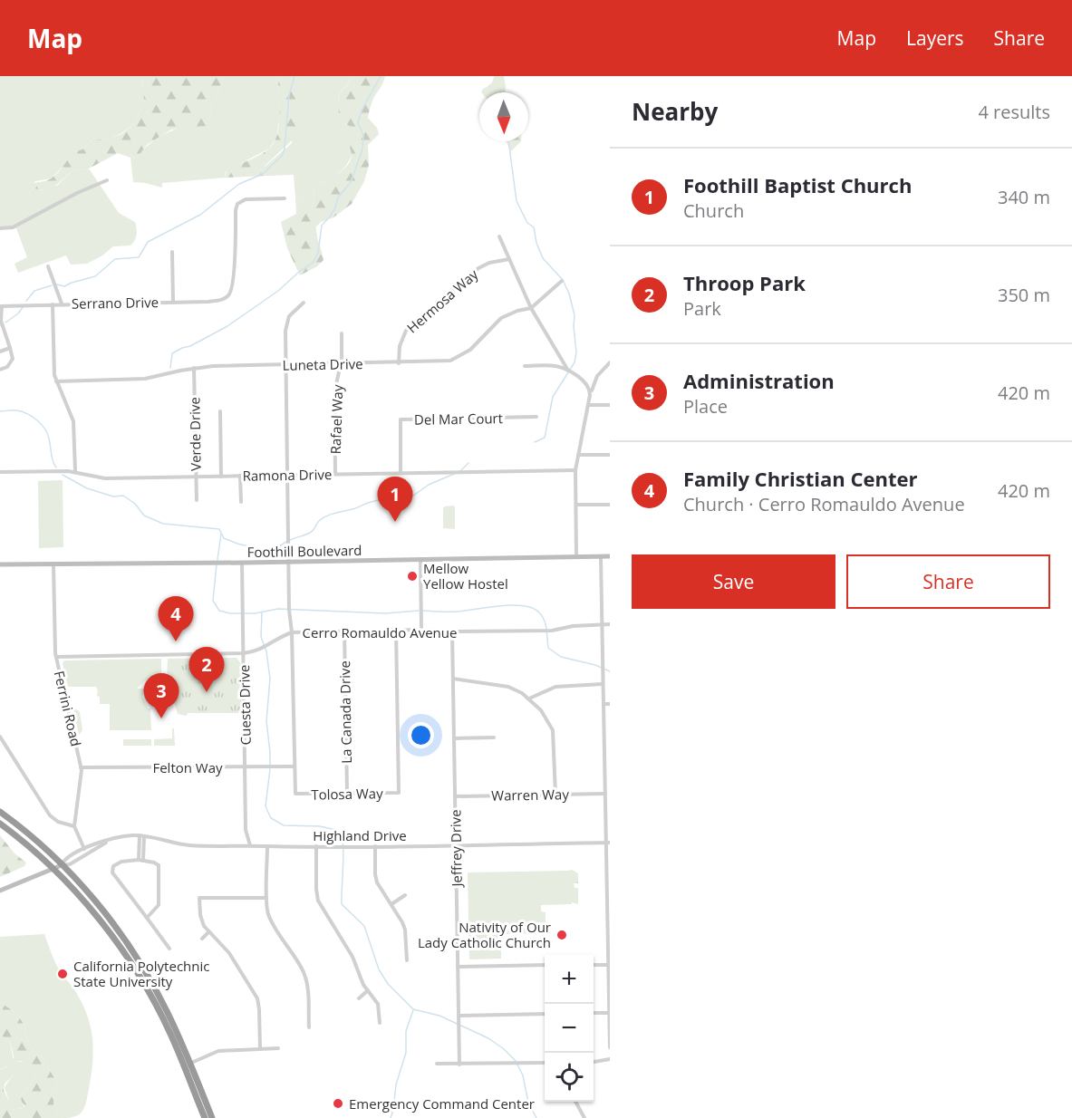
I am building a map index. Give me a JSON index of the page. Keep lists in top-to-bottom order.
{
  "streets": {
    "street": [
      "Hermosa Way",
      "Serrano Drive",
      "Luneta Drive",
      "Del Mar Court",
      "Rafael Way",
      "Verde Drive",
      "Ramona Drive",
      "Foothill Boulevard",
      "Cerro Romauldo Avenue",
      "Cuesta Drive",
      "Ferrini Road",
      "La Canada Drive",
      "Felton Way",
      "Tolosa Way",
      "Warren Way",
      "Highland Drive",
      "Jeffrey Drive"
    ]
  },
  "crossings": [
    ["Hermosa Way", "Luneta Drive"],
    ["Luneta Drive", "Rafael Way"],
    ["Luneta Drive", "Verde Drive"],
    ["Del Mar Court", "Ramona Drive"],
    ["Rafael Way", "Ramona Drive"],
    ["Verde Drive", "Ramona Drive"],
    ["Foothill Boulevard", "Cuesta Drive"],
    ["Foothill Boulevard", "Ferrini Road"],
    ["Cerro Romauldo Avenue", "Cuesta Drive"],
    ["Cerro Romauldo Avenue", "Ferrini Road"],
    ["Cerro Romauldo Avenue", "La Canada Drive"],
    ["Cerro Romauldo Avenue", "Tolosa Way"],
    ["Cerro Romauldo Avenue", "Jeffrey Drive"],
    ["Cuesta Drive", "Felton Way"],
    ["Cuesta Drive", "Highland Drive"],
    ["Ferrini Road", "Felton Way"],
    ["Ferrini Road", "Highland Drive"],
    ["La Canada Drive", "Tolosa Way"],
    ["Felton Way", "Tolosa Way"],
    ["Warren Way", "Jeffrey Drive"],
    ["Highland Drive", "Jeffrey Drive"]
  ],
  "places": [
    "Mellow Yellow Hostel",
    "Nativity of Our Lady Catholic Church",
    "California Polytechnic State University",
    "Emergency Command Center"
  ],
  "north": "bottom",
  "page": {
    "header": "Map",
    "nav": ["Map", "Layers", "Share"],
    "heading": ["Nearby", "4 results"],
    "list": [
      {
        "mark": "1",
        "name": "Foothill Baptist Church",
        "note": "Church",
        "value": "340 m"
      },
      {
        "mark": "2",
        "name": "Throop Park",
        "note": "Park",
        "value": "350 m"
      },
      {
        "mark": "3",
        "name": "Administration",
        "note": "Place",
        "value": "420 m"
      },
      {
        "mark": "4",
        "name": "Family Christian Center",
        "note": "Church · Cerro Romauldo Avenue",
        "value": "420 m"
      }
    ],
    "pins": [
      "1",
      "4",
      "2",
      "3"
    ],
    "buttons": ["Save", "Share"],
    "map_buttons": ["+", "−"]
  }
}
